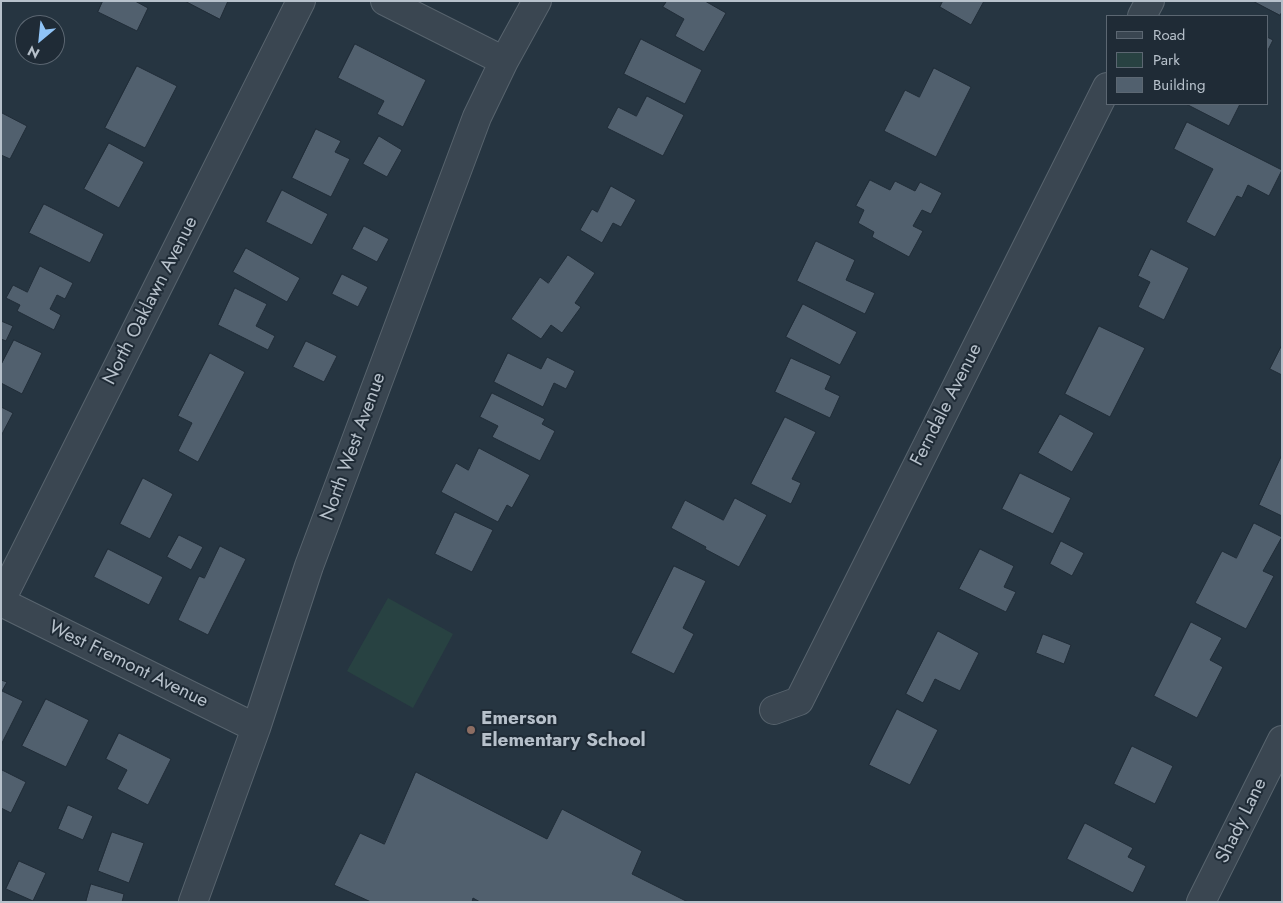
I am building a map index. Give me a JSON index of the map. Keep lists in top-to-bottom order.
{
  "streets": {
    "street": [
      "North Oaklawn Avenue",
      "Ferndale Avenue",
      "North West Avenue",
      "West Fremont Avenue",
      "Shady Lane"
    ]
  },
  "crossings": [
    ["North Oaklawn Avenue", "West Fremont Avenue"],
    ["North West Avenue", "West Fremont Avenue"]
  ],
  "places": ["Emerson Elementary School"],
  "legend": ["Road", "Park", "Building"],
  "north": "bottom left"
}
